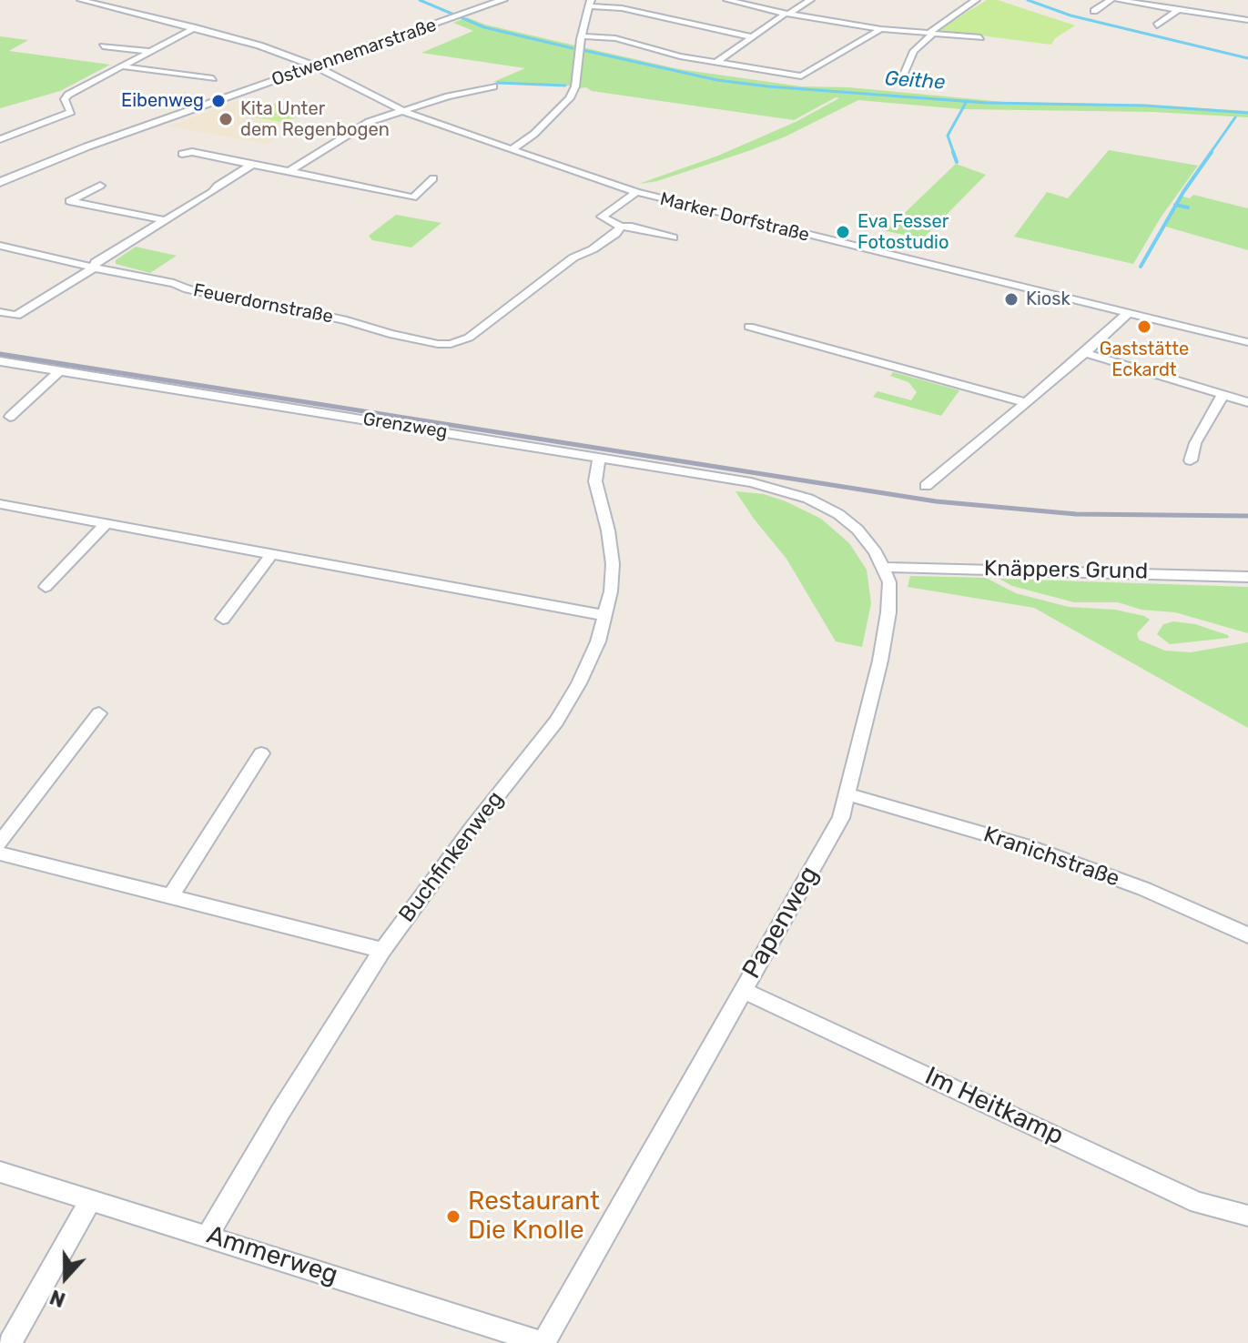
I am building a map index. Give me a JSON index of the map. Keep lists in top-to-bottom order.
{
  "streets": {
    "street": [
      "Ostwennemarstraße",
      "Marker Dorfstraße",
      "Feuerdornstraße",
      "Grenzweg",
      "Knäppers Grund",
      "Buchfinkenweg",
      "Kranichstraße",
      "Papenweg",
      "Im Heitkamp",
      "Ammerweg"
    ]
  },
  "crossings": [
    ["Ostwennemarstraße", "Marker Dorfstraße"],
    ["Grenzweg", "Buchfinkenweg"],
    ["Grenzweg", "Papenweg"],
    ["Knäppers Grund", "Papenweg"],
    ["Buchfinkenweg", "Ammerweg"],
    ["Kranichstraße", "Papenweg"],
    ["Papenweg", "Im Heitkamp"],
    ["Papenweg", "Ammerweg"]
  ],
  "water": ["Geithe"],
  "places": [
    "Eibenweg",
    "Kita Unter dem Regenbogen",
    "Eva Fesser Fotostudio",
    "Kiosk",
    "Gaststätte Eckardt",
    "Restaurant Die Knolle"
  ],
  "north": "bottom"
}
